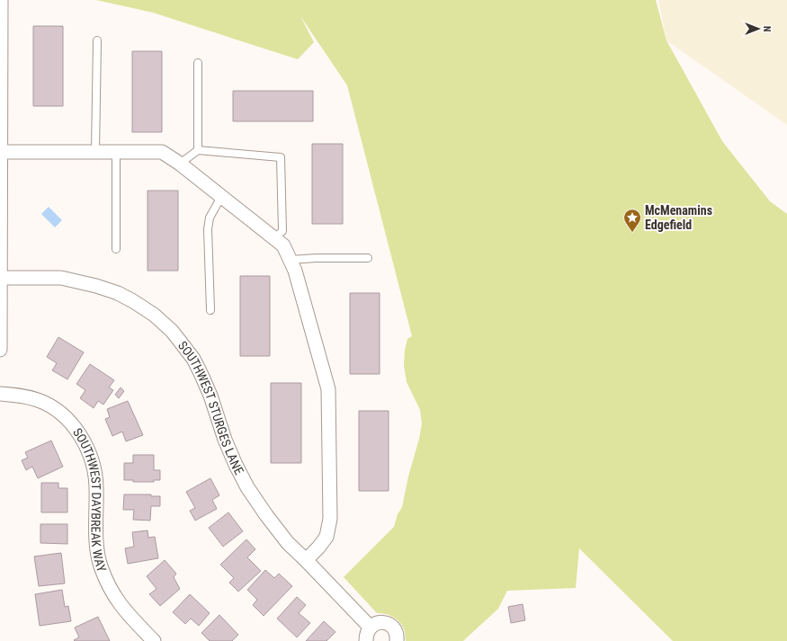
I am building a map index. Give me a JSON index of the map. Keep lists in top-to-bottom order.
{
  "streets": {
    "street": ["SOUTHWEST STURGES LANE", "SOUTHWEST DAYBREAK WAY"]
  },
  "places": {
    "place": ["McMenamins Edgefield"]
  },
  "north": "right"
}
